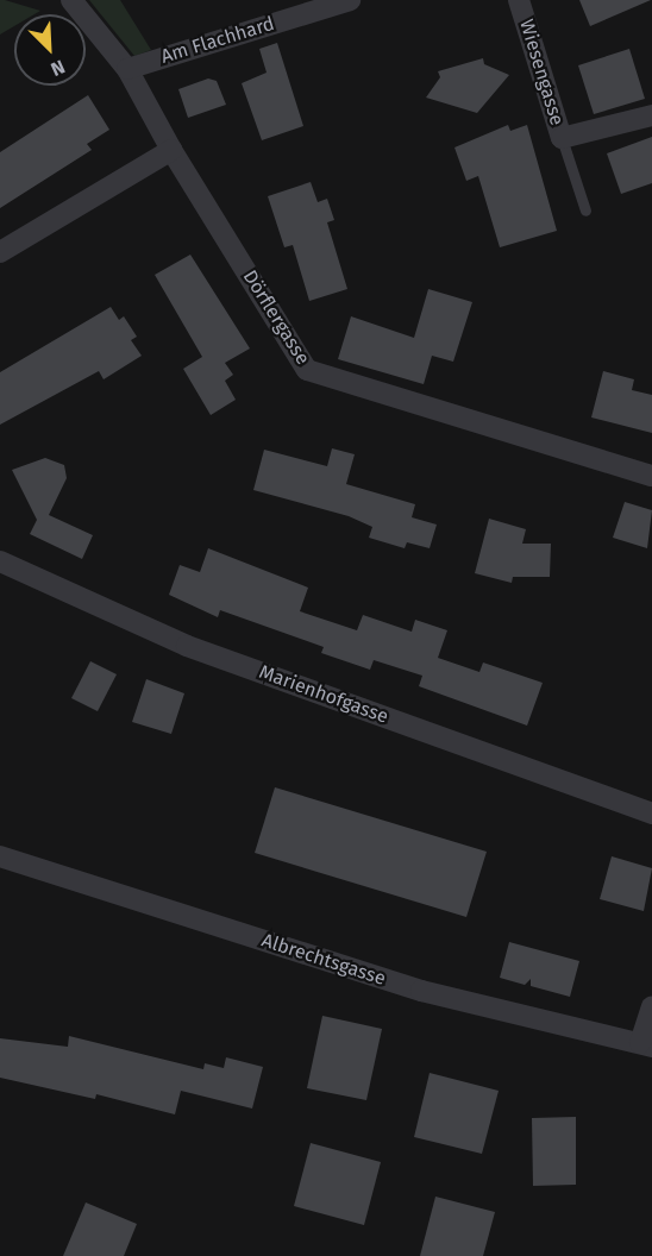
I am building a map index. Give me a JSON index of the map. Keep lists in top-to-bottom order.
{
  "streets": {
    "street": [
      "Am Flachhard",
      "Wiesengasse",
      "Dörflergasse",
      "Marienhofgasse",
      "Albrechtsgasse"
    ]
  },
  "crossings": [
    ["Am Flachhard", "Dörflergasse"]
  ],
  "north": "bottom right"
}
